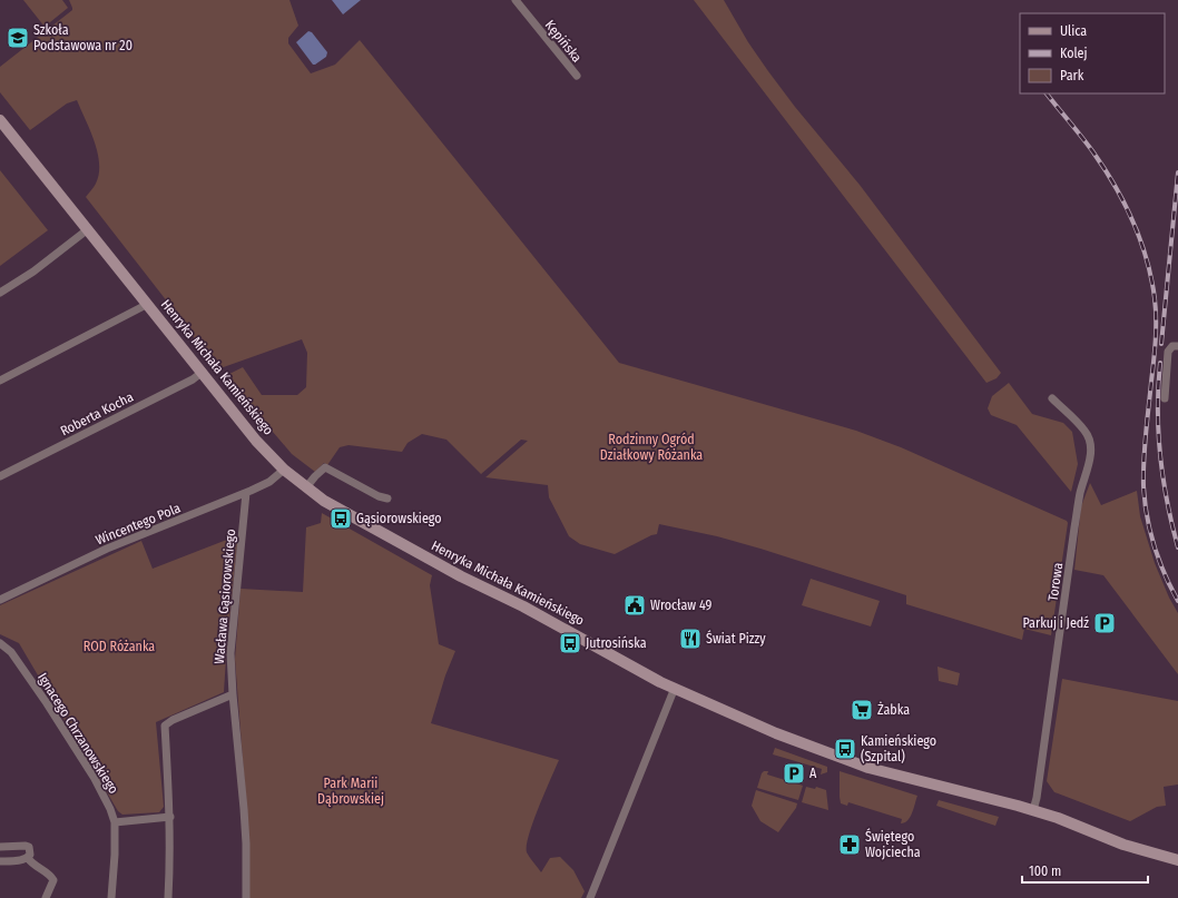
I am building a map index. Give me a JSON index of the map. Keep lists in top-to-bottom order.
{
  "streets": {
    "street": [
      "Kępińska",
      "Henryka Michała Kamieńskiego",
      "Roberta Kocha",
      "Wincentego Pola",
      "Torowa",
      "Wacława Gąsiorowskiego",
      "Ignacego Chrzanowskiego"
    ]
  },
  "crossings": [
    ["Henryka Michała Kamieńskiego", "Roberta Kocha"],
    ["Henryka Michała Kamieńskiego", "Wincentego Pola"],
    ["Henryka Michała Kamieńskiego", "Torowa"],
    ["Wincentego Pola", "Wacława Gąsiorowskiego"]
  ],
  "parks": ["Rodzinny Ogród Działkowy Różanka", "ROD Różanka", "Park Marii Dąbrowskiej"],
  "places": {
    "school or university": ["Szkoła Podstawowa nr 20"],
    "bus stop": ["Gąsiorowskiego", "Jutrosińska", "Kamieńskiego (Szpital)"],
    "public building": ["Wrocław 49"],
    "parking": ["Parkuj i Jedź", "A"],
    "restaurant": ["Świat Pizzy"],
    "supermarket": ["Żabka"],
    "pharmacy": ["Świętego Wojciecha"]
  },
  "legend": ["Ulica", "Kolej", "Park"],
  "scale_bar": "100 m"
}
